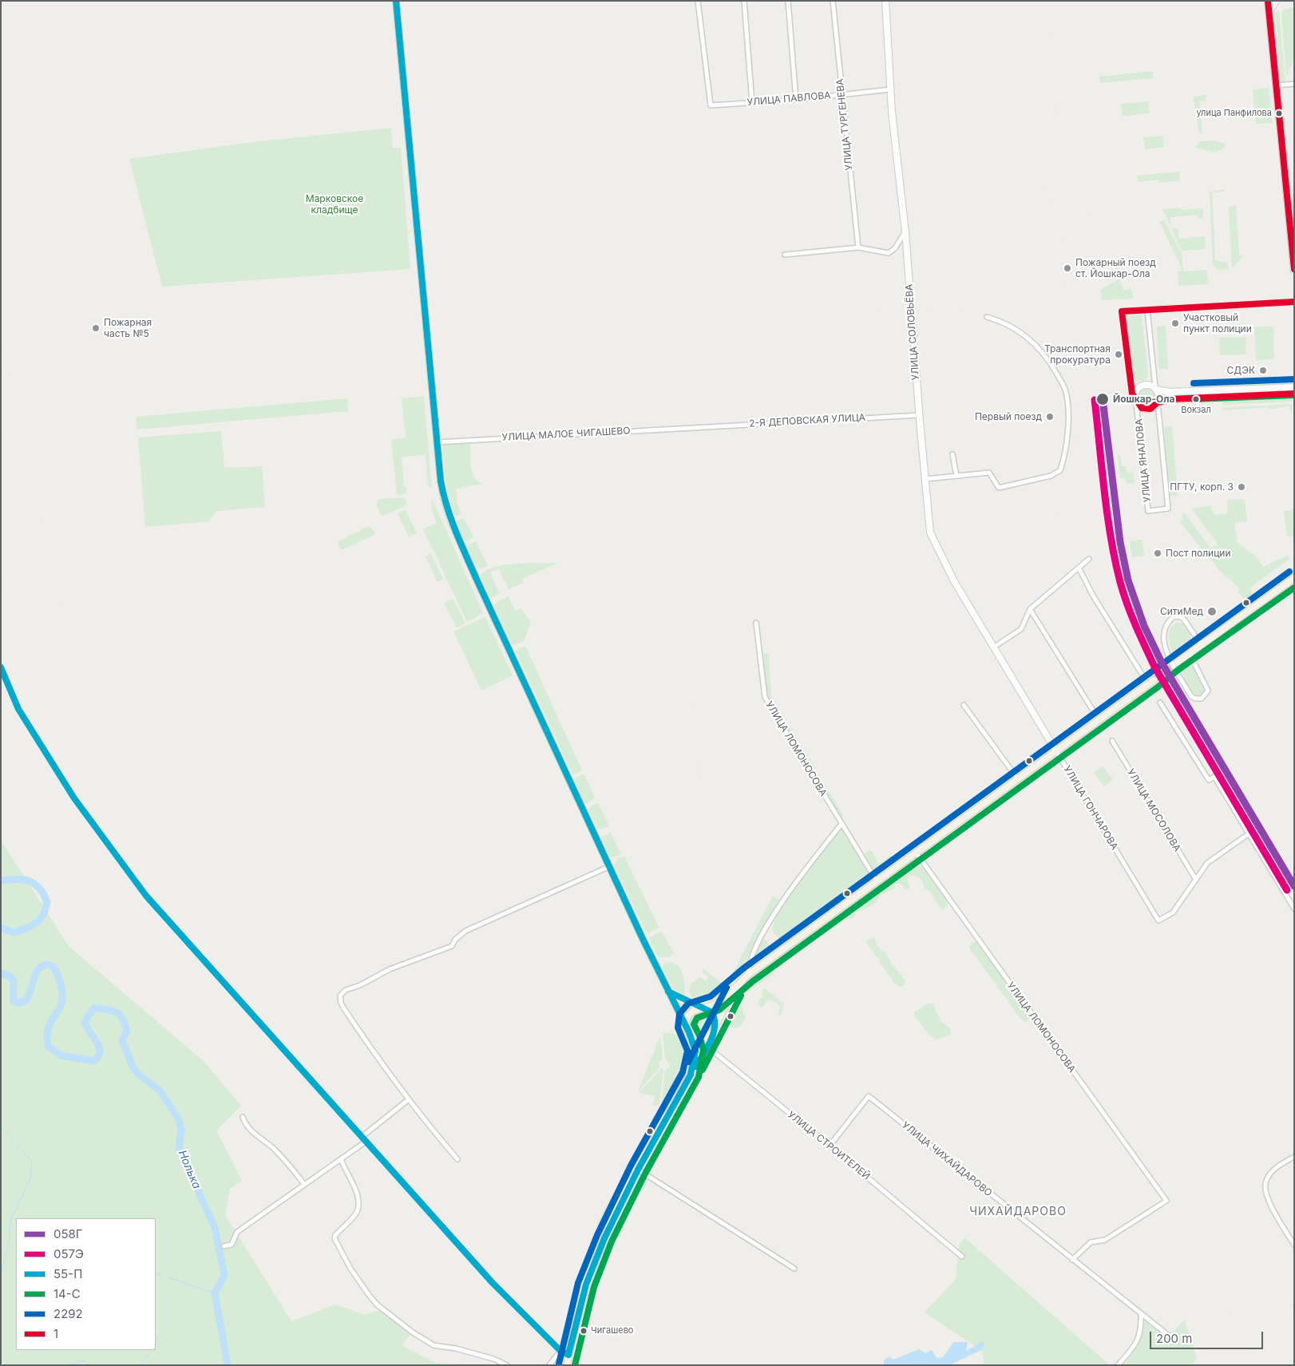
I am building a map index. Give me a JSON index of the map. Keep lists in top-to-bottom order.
{
  "streets": {
    "street": [
      "УЛИЦА ПАВЛОВА",
      "УЛИЦА ТУРГЕНЕВА",
      "УЛИЦА СОЛОВЬЁВА",
      "2-Я ДЕПОВСКАЯ УЛИЦА",
      "УЛИЦА МАЛОЕ ЧИГАШЕВО",
      "УЛИЦА ЯНАЛОВА",
      "УЛИЦА ЛОМОНОСОВА",
      "УЛИЦА ГОНЧАРОВА",
      "УЛИЦА МОСОЛОВА",
      "УЛИЦА СТРОИТЕЛЕЙ",
      "УЛИЦА ЧИХАЙДАРОВО"
    ]
  },
  "crossings": [
    ["УЛИЦА ПАВЛОВА", "УЛИЦА ТУРГЕНЕВА"],
    ["УЛИЦА ПАВЛОВА", "УЛИЦА СОЛОВЬЁВА"],
    ["УЛИЦА СОЛОВЬЁВА", "2-Я ДЕПОВСКАЯ УЛИЦА"],
    ["УЛИЦА СОЛОВЬЁВА", "УЛИЦА ГОНЧАРОВА"],
    ["2-Я ДЕПОВСКАЯ УЛИЦА", "УЛИЦА МАЛОЕ ЧИГАШЕВО"],
    ["УЛИЦА ЛОМОНОСОВА", "УЛИЦА ЧИХАЙДАРОВО"],
    ["УЛИЦА ГОНЧАРОВА", "УЛИЦА МОСОЛОВА"],
    ["УЛИЦА СТРОИТЕЛЕЙ", "УЛИЦА ЧИХАЙДАРОВО"]
  ],
  "districts": ["ЧИХАЙДАРОВО"],
  "water": ["Нолька"],
  "parks": ["Марковское кладбище"],
  "places": [
    "улица Панфилова",
    "Пожарный поезд ст. Йошкар-Ола",
    "Участковый пункт полиции",
    "Пожарная часть №5",
    "Транспортная прокуратура",
    "СДЭК",
    "Йошкар-Ола",
    "Вокзал",
    "Первый поезд",
    "ПГТУ, корп. 3",
    "Пост полиции",
    "СитиМед",
    "Чигашево"
  ],
  "lines": [
    "transit line 55-П",
    "transit line 1",
    "transit line 2292",
    "transit line 14-С",
    "transit line 058Г",
    "transit line 057Э"
  ],
  "legend": [
    "058Г",
    "057Э",
    "55-П",
    "14-С",
    "2292",
    "1"
  ],
  "scale_bar": "200 m"
}
